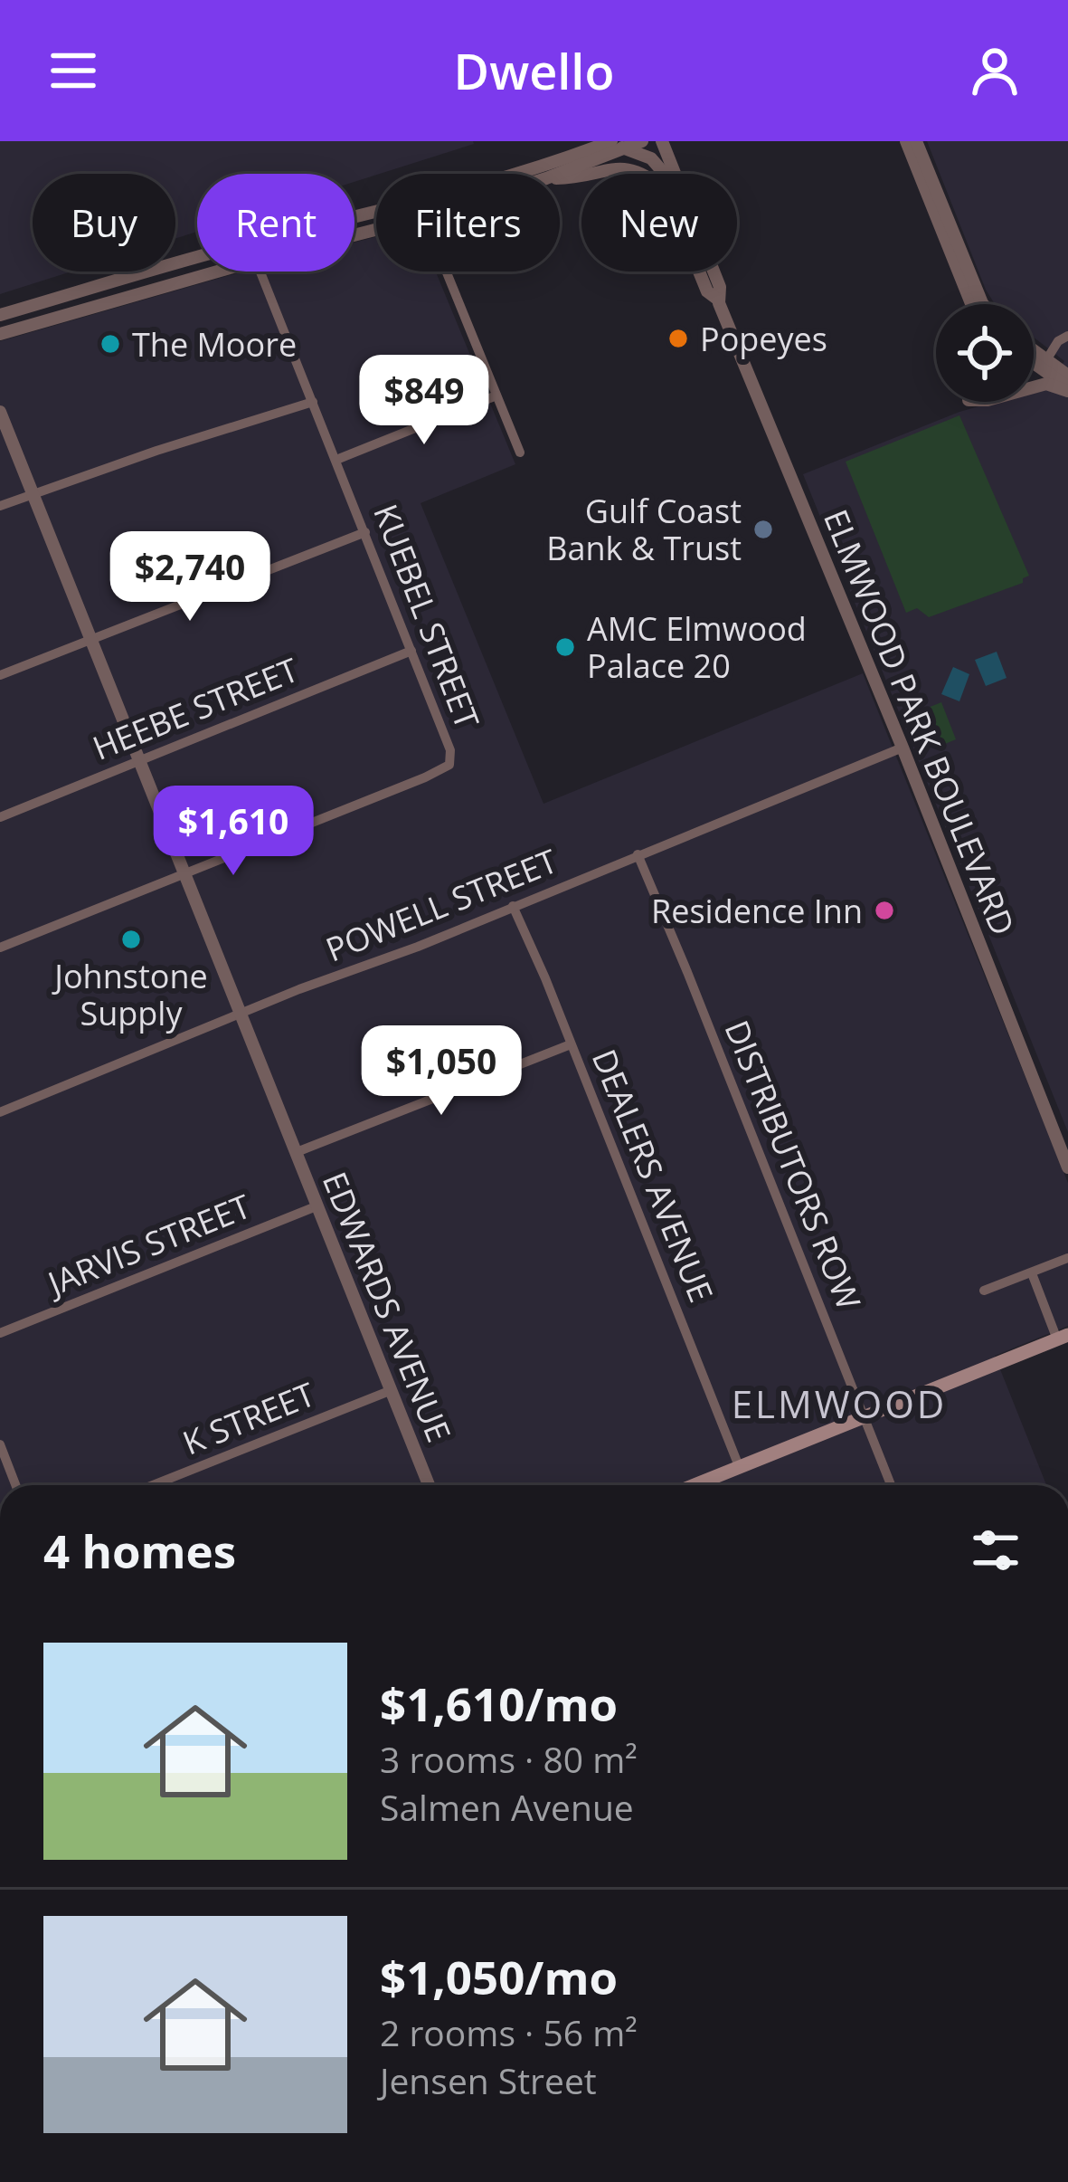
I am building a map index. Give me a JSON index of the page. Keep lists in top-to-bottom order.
{
  "streets": {
    "street": [
      "KUEBEL STREET",
      "HEEBE STREET",
      "ELMWOOD PARK BOULEVARD",
      "POWELL STREET",
      "DISTRIBUTORS ROW",
      "DEALERS AVENUE",
      "JARVIS STREET",
      "EDWARDS AVENUE",
      "K STREET"
    ]
  },
  "crossings": [
    ["KUEBEL STREET", "HEEBE STREET"],
    ["KUEBEL STREET", "EDWARDS AVENUE"],
    ["HEEBE STREET", "EDWARDS AVENUE"],
    ["ELMWOOD PARK BOULEVARD", "POWELL STREET"],
    ["POWELL STREET", "DISTRIBUTORS ROW"],
    ["POWELL STREET", "DEALERS AVENUE"],
    ["POWELL STREET", "EDWARDS AVENUE"],
    ["JARVIS STREET", "EDWARDS AVENUE"],
    ["EDWARDS AVENUE", "K STREET"]
  ],
  "districts": ["ELMWOOD"],
  "places": [
    "Popeyes",
    "The Moore",
    "Gulf Coast Bank & Trust",
    "AMC Elmwood Palace 20",
    "Residence Inn",
    "Johnstone Supply"
  ],
  "page": {
    "header": "Dwello",
    "chip": [
      "Buy",
      "Rent",
      "Filters",
      "New"
    ],
    "price": [
      "$849",
      "$2,740",
      "$1,610",
      "$1,050"
    ],
    "heading": "4 homes",
    "list": [
      {
        "name": "$1,610/mo",
        "note": "3 rooms · 80 m² · Salmen Avenue"
      },
      {
        "name": "$1,050/mo",
        "note": "2 rooms · 56 m² · Jensen Street"
      }
    ]
  }
}
